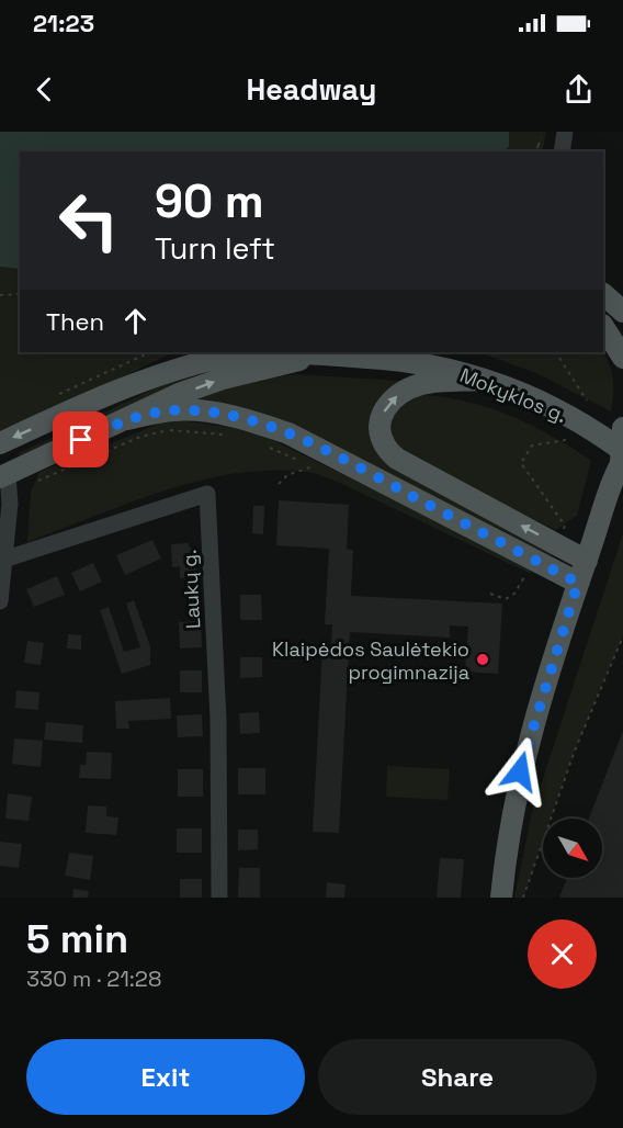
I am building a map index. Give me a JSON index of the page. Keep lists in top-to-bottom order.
{
  "streets": {
    "main road": ["Mokyklos g."],
    "street": ["Laukų g."]
  },
  "places": ["Klaipėdos Saulėtekio progimnazija"],
  "north": "bottom right",
  "page": {
    "status": "21:23",
    "header": "Headway",
    "turn": ["90 m", "Turn left"],
    "then": "Then",
    "heading": ["5 min", "330 m · 21:28"],
    "buttons": ["Exit", "Share"]
  }
}
